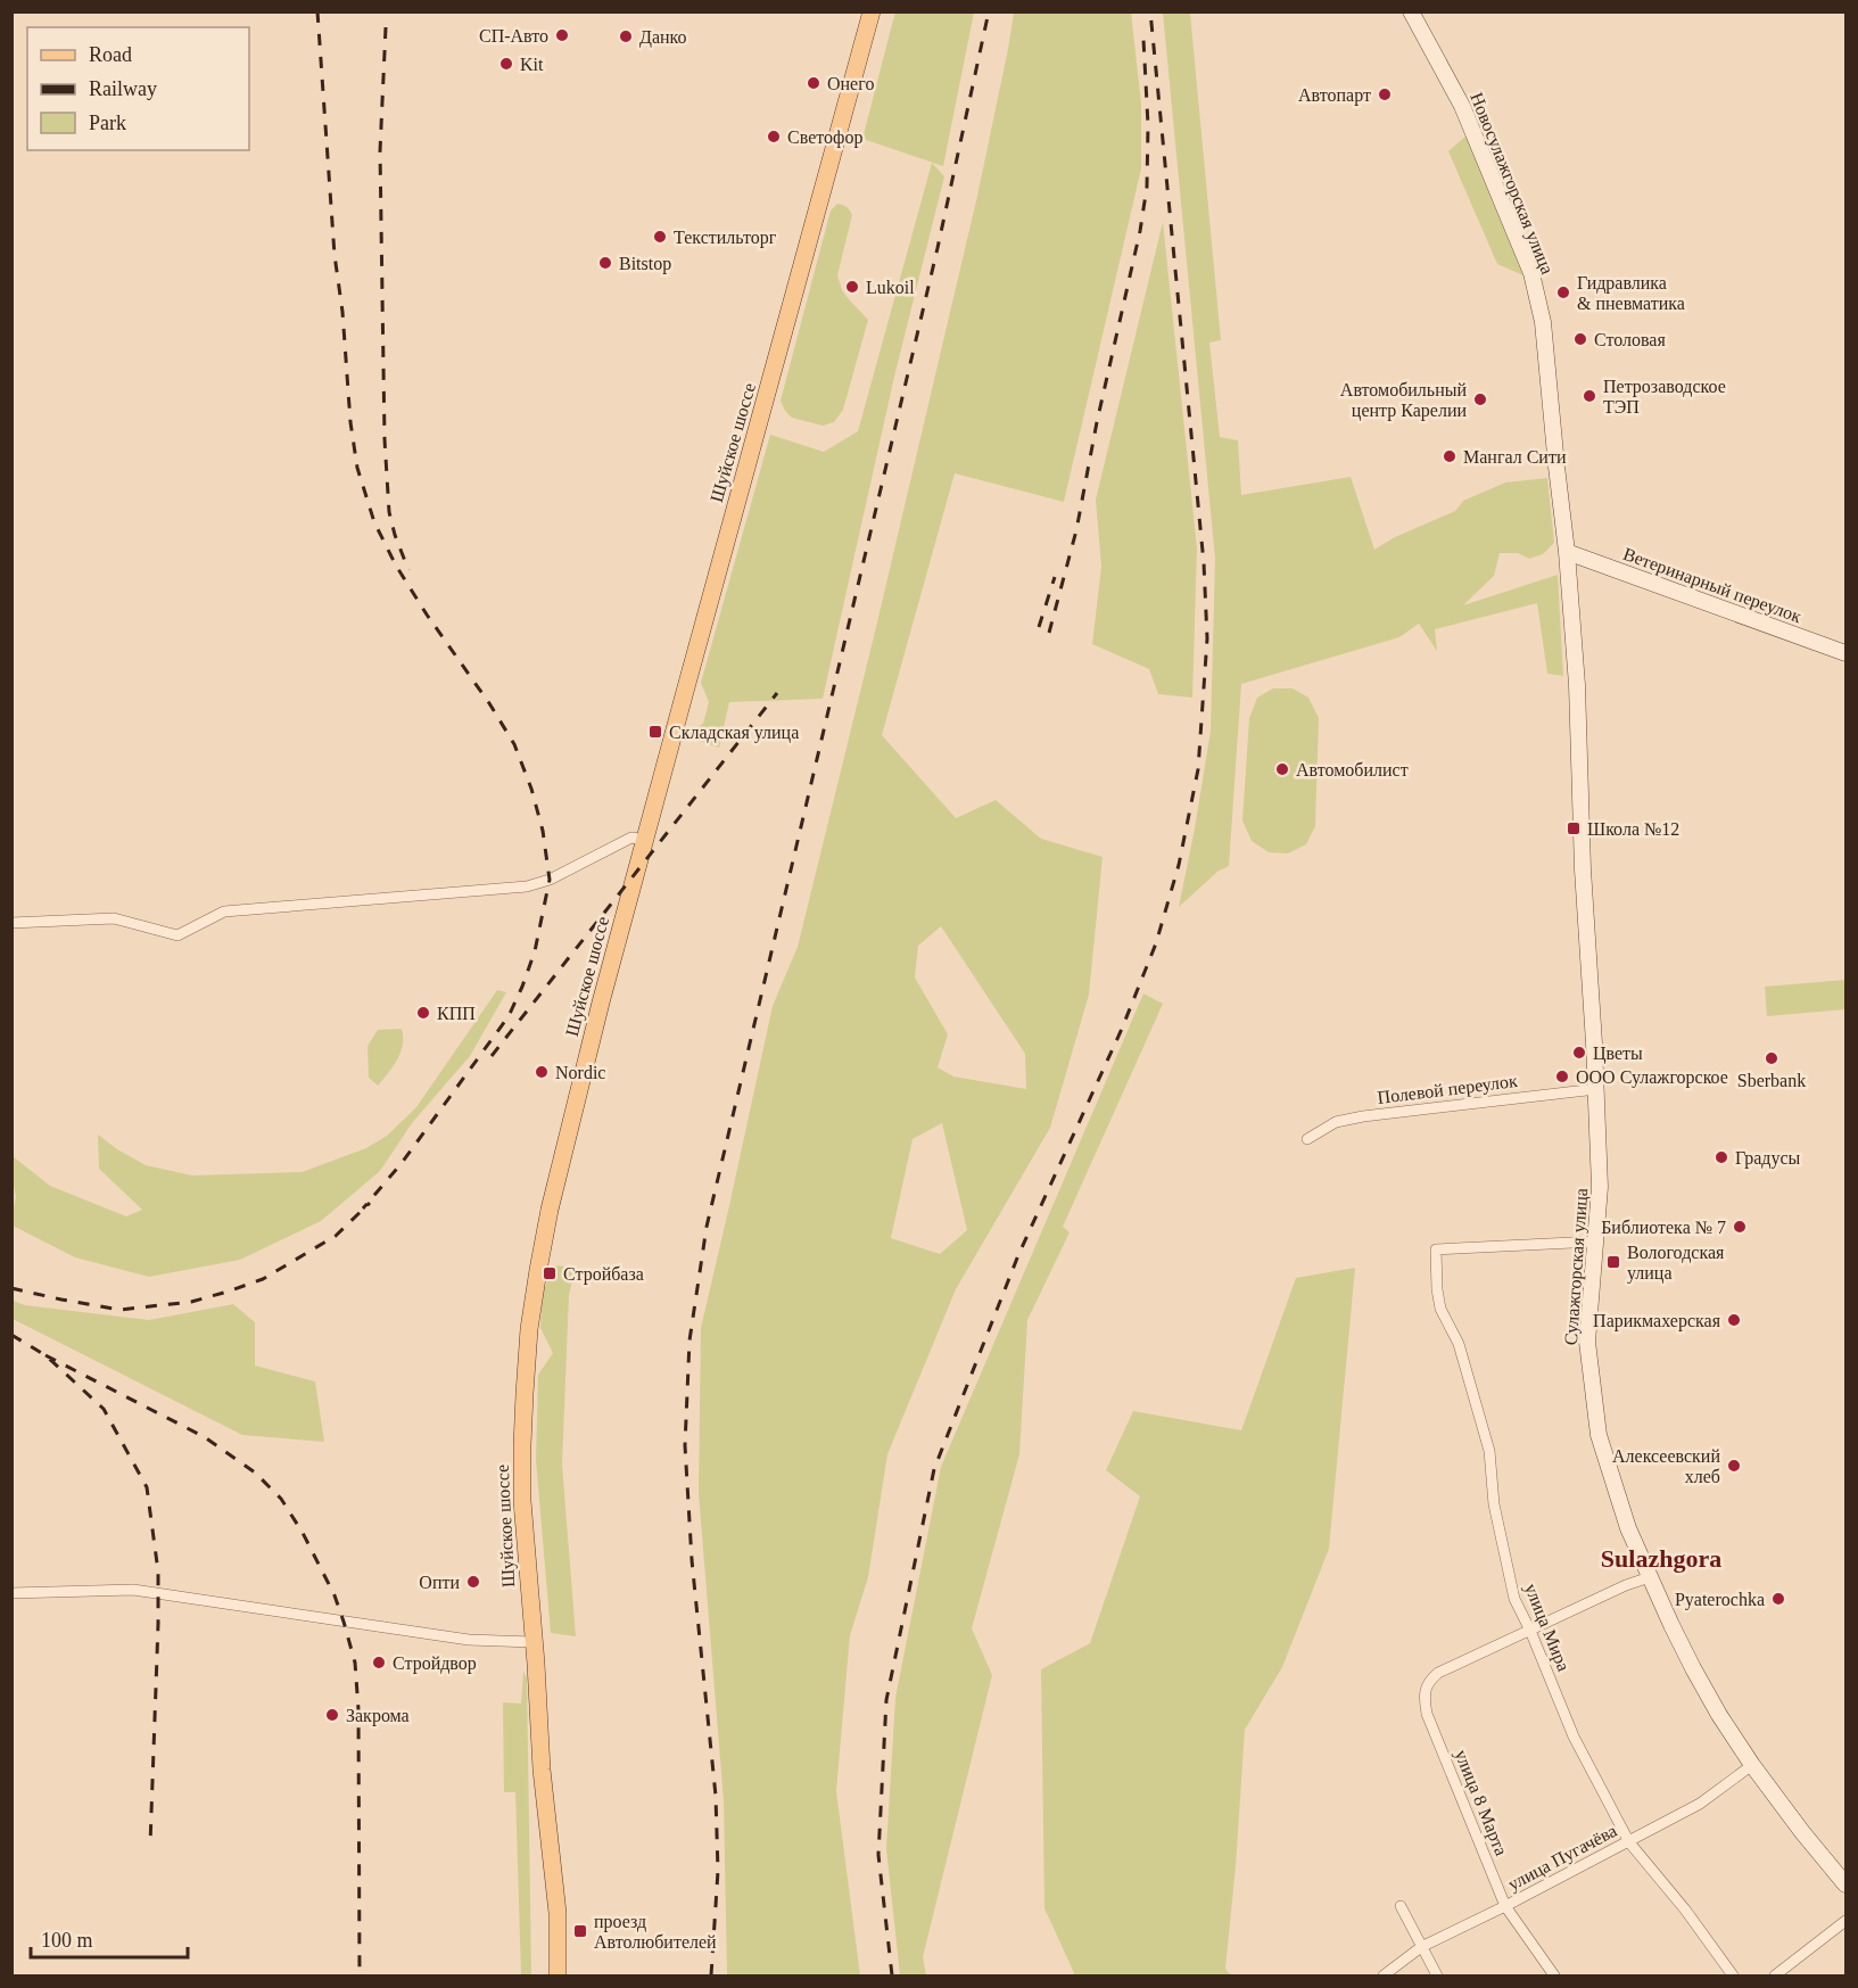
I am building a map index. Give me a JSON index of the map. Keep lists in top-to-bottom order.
{
  "streets": {
    "main road": [
      "Новосулажгорская улица",
      "Шуйское шоссе",
      "Ветеринарный переулок",
      "Сулажгорская улица"
    ],
    "street": [
      "Полевой переулок",
      "улица Мира",
      "улица 8 Марта",
      "улица Пугачёва"
    ]
  },
  "crossings": [
    ["Новосулажгорская улица", "Ветеринарный переулок"],
    ["Новосулажгорская улица", "Сулажгорская улица"],
    ["Полевой переулок", "Сулажгорская улица"],
    ["Сулажгорская улица", "улица Мира"],
    ["Сулажгорская улица", "улица Пугачёва"],
    ["улица Мира", "улица 8 Марта"],
    ["улица Мира", "улица Пугачёва"],
    ["улица 8 Марта", "улица Пугачёва"]
  ],
  "districts": ["Sulazhgora"],
  "places": {
    "other": [
      "СП-Авто",
      "Данко",
      "Kit",
      "Онего",
      "Автопарт",
      "Светофор",
      "Текстильторг",
      "Bitstop",
      "Lukoil",
      "Гидравлика & пневматика",
      "Столовая",
      "Петрозаводское ТЭП",
      "Автомобильный центр Карелии",
      "Мангал Сити",
      "Автомобилист",
      "КПП",
      "Цветы",
      "Sberbank",
      "Nordic",
      "ООО Сулажгорское",
      "Градусы",
      "Библиотека № 7",
      "Парикмахерская",
      "Алексеевский хлеб",
      "Опти",
      "Pyaterochka",
      "Стройдвор",
      "Закрома"
    ],
    "transit": [
      "Складская улица",
      "Школа №12",
      "Вологодская улица",
      "Стройбаза",
      "проезд Автолюбителей"
    ]
  },
  "legend": ["Road", "Railway", "Park"],
  "scale_bar": "100 m"
}
